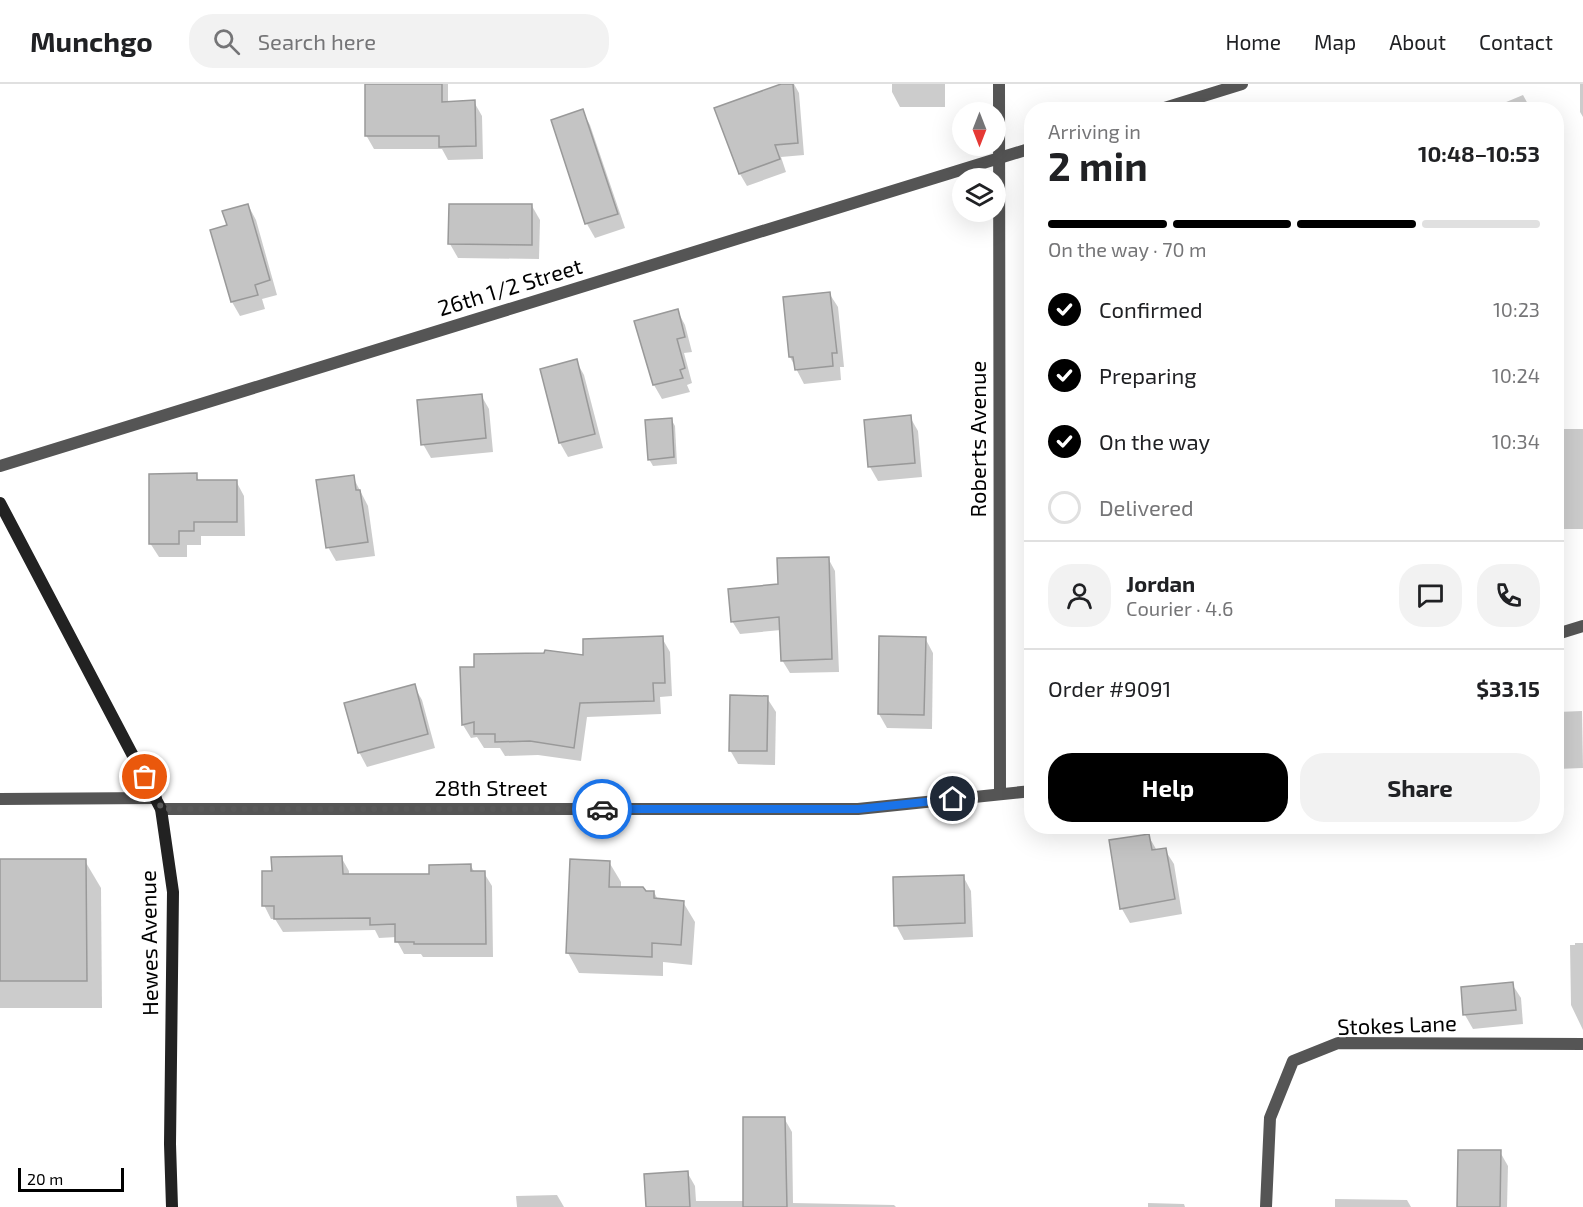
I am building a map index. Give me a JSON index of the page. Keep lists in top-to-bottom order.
{
  "streets": {
    "main road": ["Hewes Avenue"],
    "street": [
      "26th 1/2 Street",
      "Roberts Avenue",
      "28th Street",
      "Stokes Lane"
    ]
  },
  "crossings": [
    ["26th 1/2 Street", "Roberts Avenue"],
    ["Roberts Avenue", "28th Street"],
    ["28th Street", "Hewes Avenue"]
  ],
  "scale_bar": "20 m",
  "north": "bottom",
  "page": {
    "header": "Munchgo",
    "search": "Search here",
    "nav": [
      "Home",
      "Map",
      "About",
      "Contact"
    ],
    "heading": ["2 min", "Arriving in", "10:48–10:53"],
    "panel": [
      "Jordan",
      "Courier · 4.6",
      "Order #9091",
      "$33.15"
    ],
    "bar": "On the way · 70 m",
    "list": [
      ["Confirmed", "10:23"],
      ["Preparing", "10:24"],
      ["On the way", "10:34"],
      "Delivered"
    ],
    "buttons": ["Help", "Share"],
    "scale": "20 m"
  }
}
